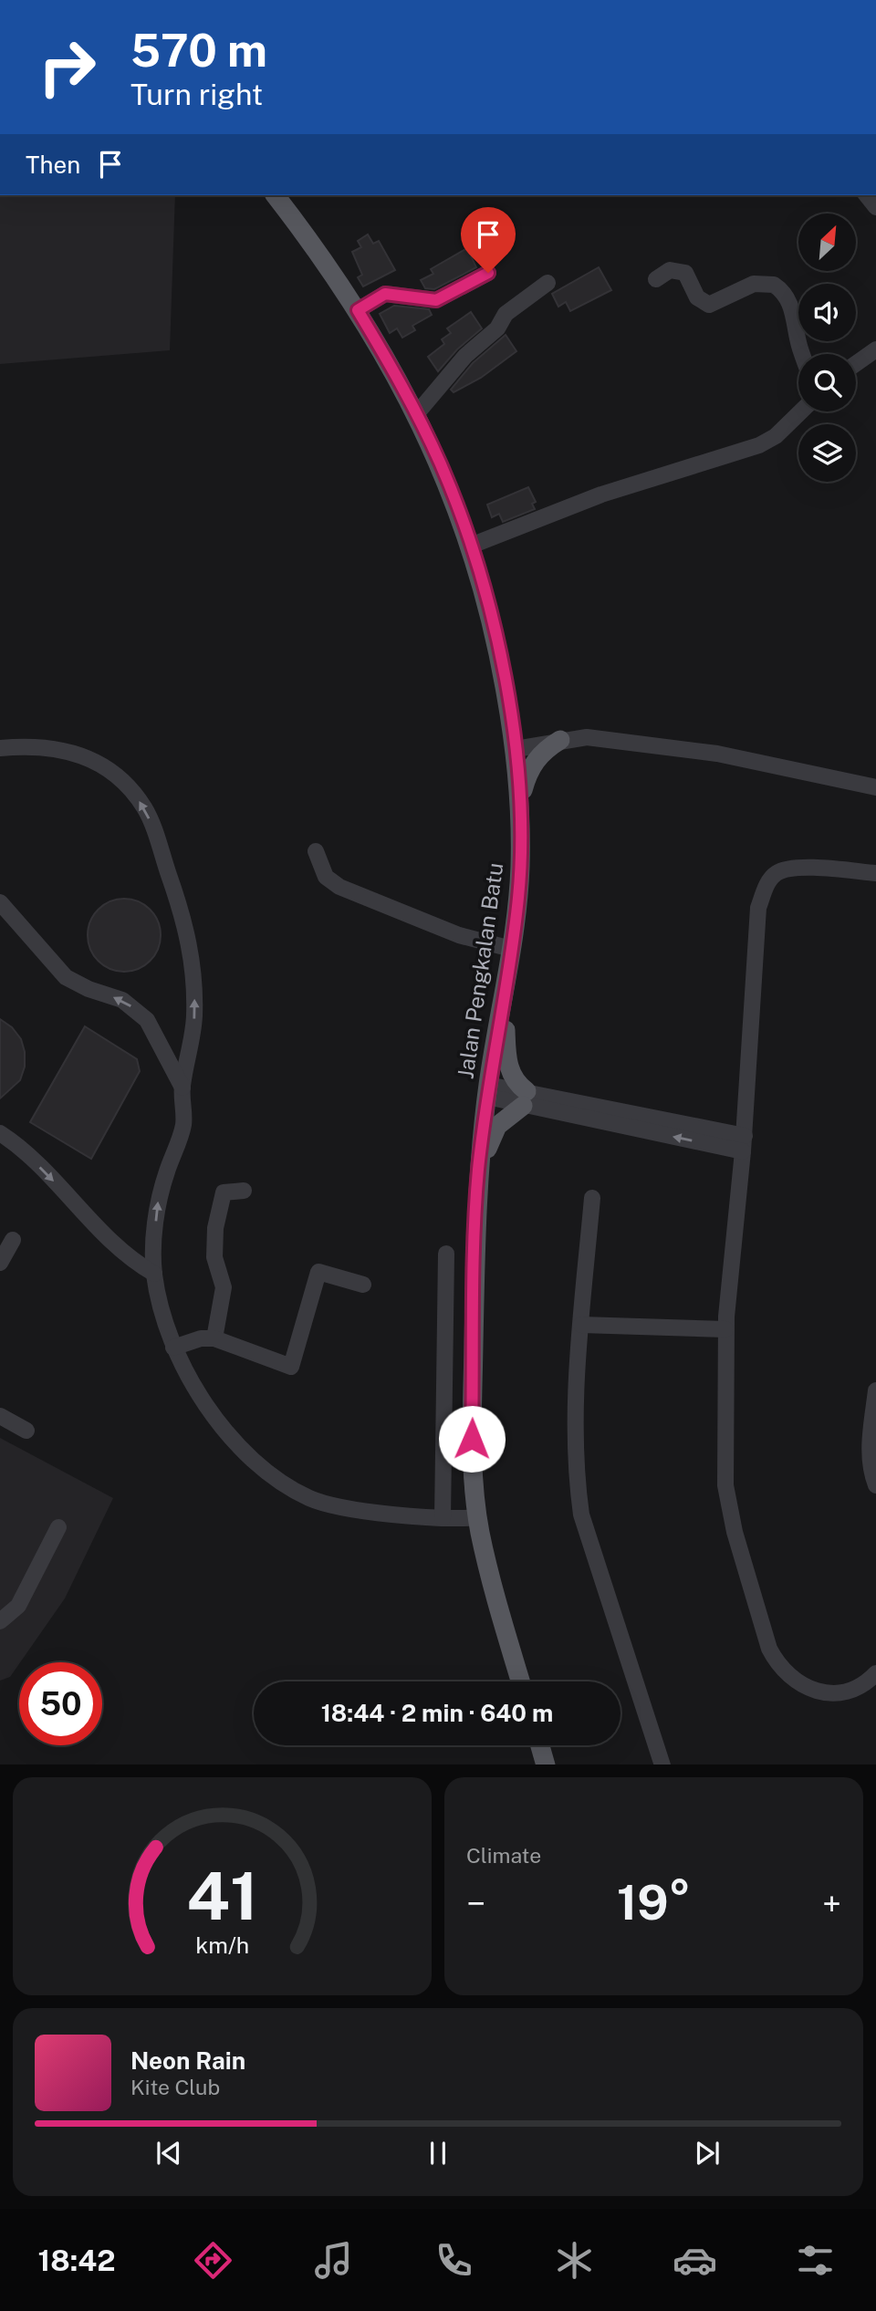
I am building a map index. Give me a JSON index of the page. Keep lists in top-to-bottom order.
{
  "streets": {
    "main road": ["Jalan Pengkalan Batu"]
  },
  "north": "top right",
  "page": {
    "turn": ["570 m", "Turn right"],
    "then": "Then",
    "limit": "50",
    "trip": "18:44 · 2 min · 640 m",
    "tile": "Climate",
    "heat": ["−", "19°", "+"],
    "song": ["Neon Rain", "Kite Club"],
    "tabs": "18:42",
    "gauge": ["41", "km/h"]
  }
}
